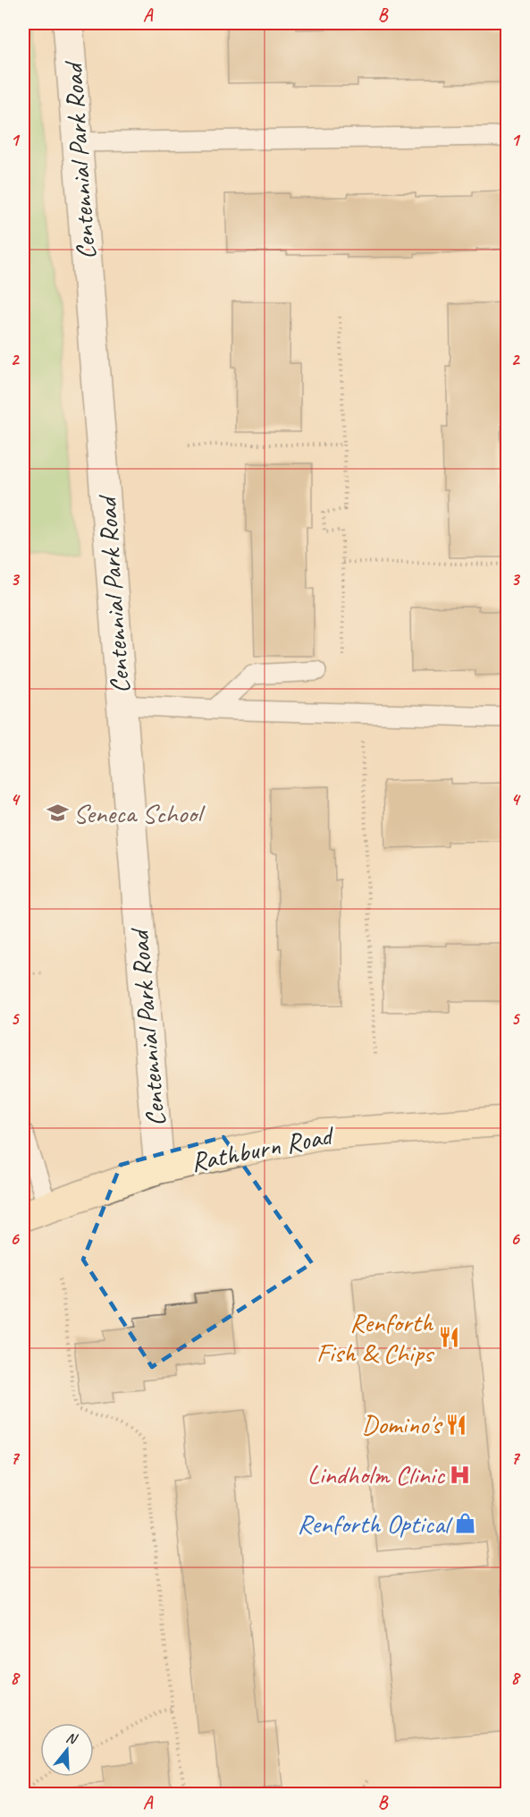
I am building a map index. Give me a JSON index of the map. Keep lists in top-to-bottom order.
{
  "streets": {
    "street": ["Centennial Park Road", "Rathburn Road"]
  },
  "crossings": [
    ["Centennial Park Road", "Rathburn Road"]
  ],
  "places": {
    "school or university": ["Seneca School"],
    "restaurant": ["Renforth Fish & Chips", "Domino's"],
    "hospital": ["Lindholm Clinic"],
    "shop": ["Renforth Optical"]
  },
  "north": "top",
  "grid": {
    "columns": ["A", "B"],
    "rows": [
      "1",
      "2",
      "3",
      "4",
      "5",
      "6",
      "7",
      "8"
    ]
  }
}
